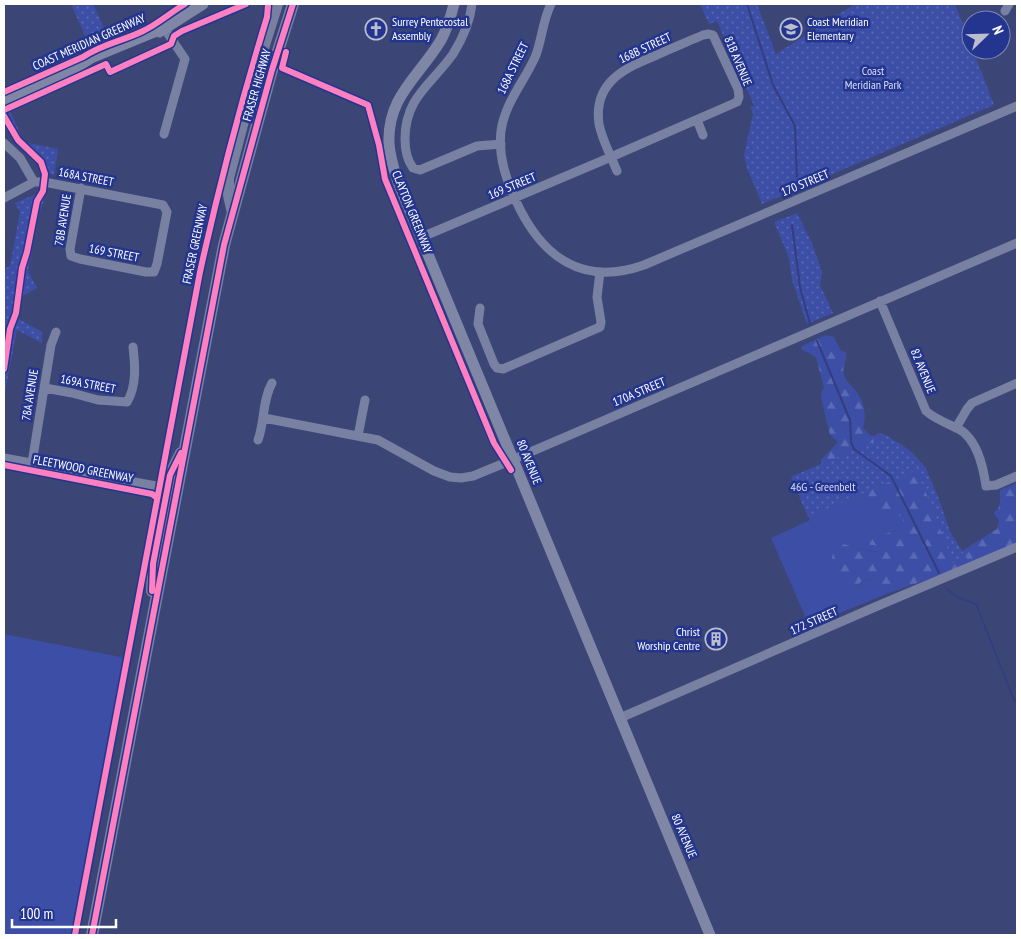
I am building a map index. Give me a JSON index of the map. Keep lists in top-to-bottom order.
{
  "streets": {
    "main road": ["FRASER HIGHWAY", "80 AVENUE"],
    "street": [
      "168B STREET",
      "81B AVENUE",
      "168A STREET",
      "170 STREET",
      "169 STREET",
      "78B AVENUE",
      "82 AVENUE",
      "169A STREET",
      "170A STREET",
      "78A AVENUE",
      "172 STREET"
    ],
    "cycle path": [
      "COAST MERIDIAN GREENWAY",
      "CLAYTON GREENWAY",
      "FRASER GREENWAY",
      "FLEETWOOD GREENWAY"
    ]
  },
  "crossings": [
    ["168B STREET", "81B AVENUE"],
    ["168B STREET", "169 STREET"],
    ["81B AVENUE", "169 STREET"],
    ["168A STREET", "170 STREET"],
    ["168A STREET", "169 STREET"],
    ["168A STREET", "78B AVENUE"],
    ["170 STREET", "169 STREET"],
    ["169 STREET", "78B AVENUE"],
    ["169 STREET", "80 AVENUE"],
    ["82 AVENUE", "170A STREET"],
    ["169A STREET", "78A AVENUE"],
    ["170A STREET", "80 AVENUE"],
    ["80 AVENUE", "172 STREET"]
  ],
  "parks": ["Coast Meridian Park", "46G - Greenbelt"],
  "places": {
    "church": ["Surrey Pentecostal Assembly"],
    "school or university": ["Coast Meridian Elementary"],
    "building": ["Christ Worship Centre"]
  },
  "scale_bar": "100 m",
  "north": "top right"
}
